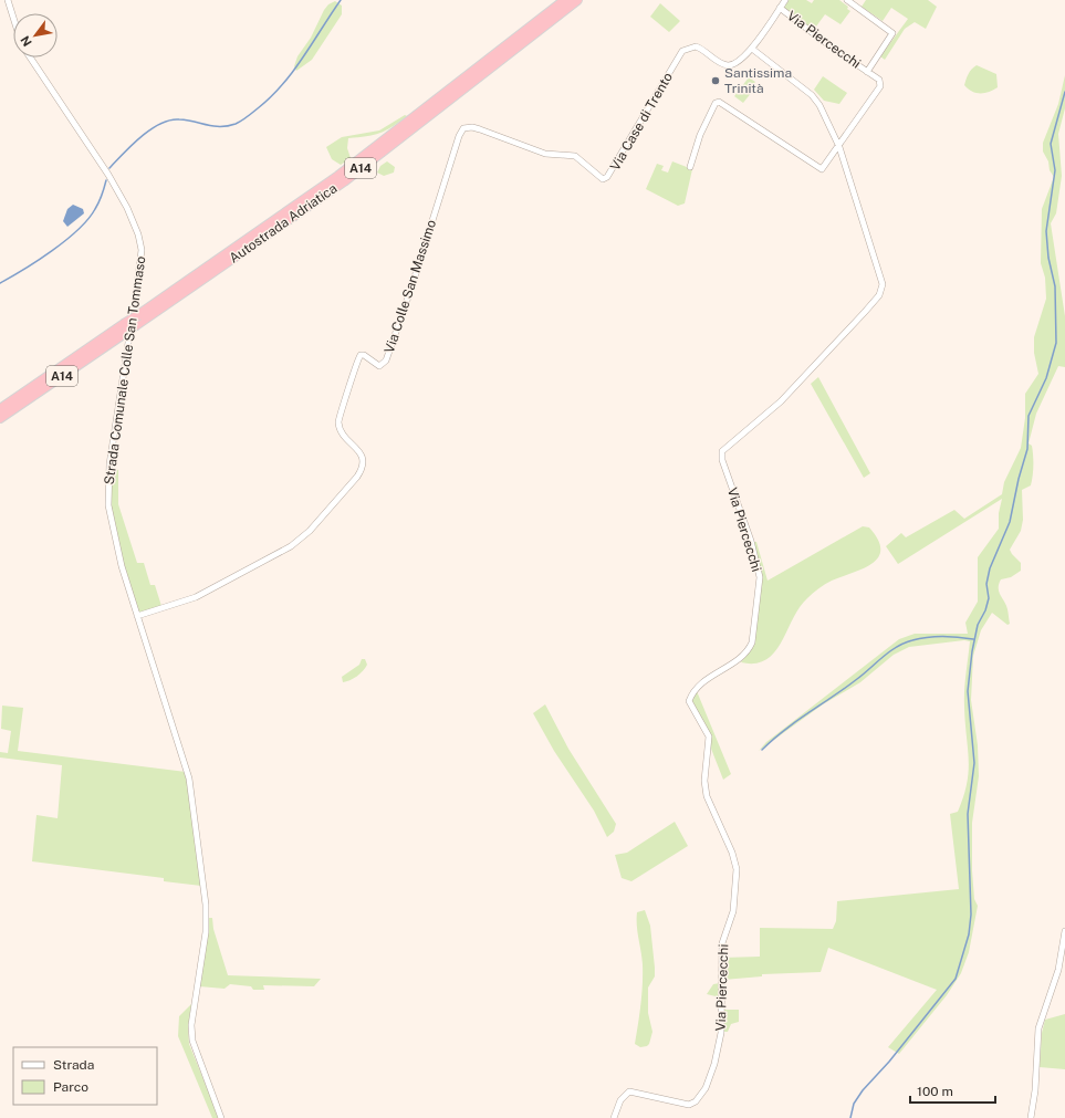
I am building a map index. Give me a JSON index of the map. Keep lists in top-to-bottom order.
{
  "streets": {
    "highway": ["A14", "Autostrada Adriatica"],
    "street": [
      "Via Piercecchi",
      "Via Case di Trento",
      "Via Colle San Massimo",
      "Strada Comunale Colle San Tommaso"
    ]
  },
  "crossings": [
    ["Via Piercecchi", "Via Case di Trento"],
    ["Via Case di Trento", "Via Colle San Massimo"],
    ["Via Colle San Massimo", "Strada Comunale Colle San Tommaso"]
  ],
  "places": ["Santissima Trinità"],
  "legend": ["Strada", "Parco"],
  "scale_bar": "100 m",
  "north": "bottom left"
}
